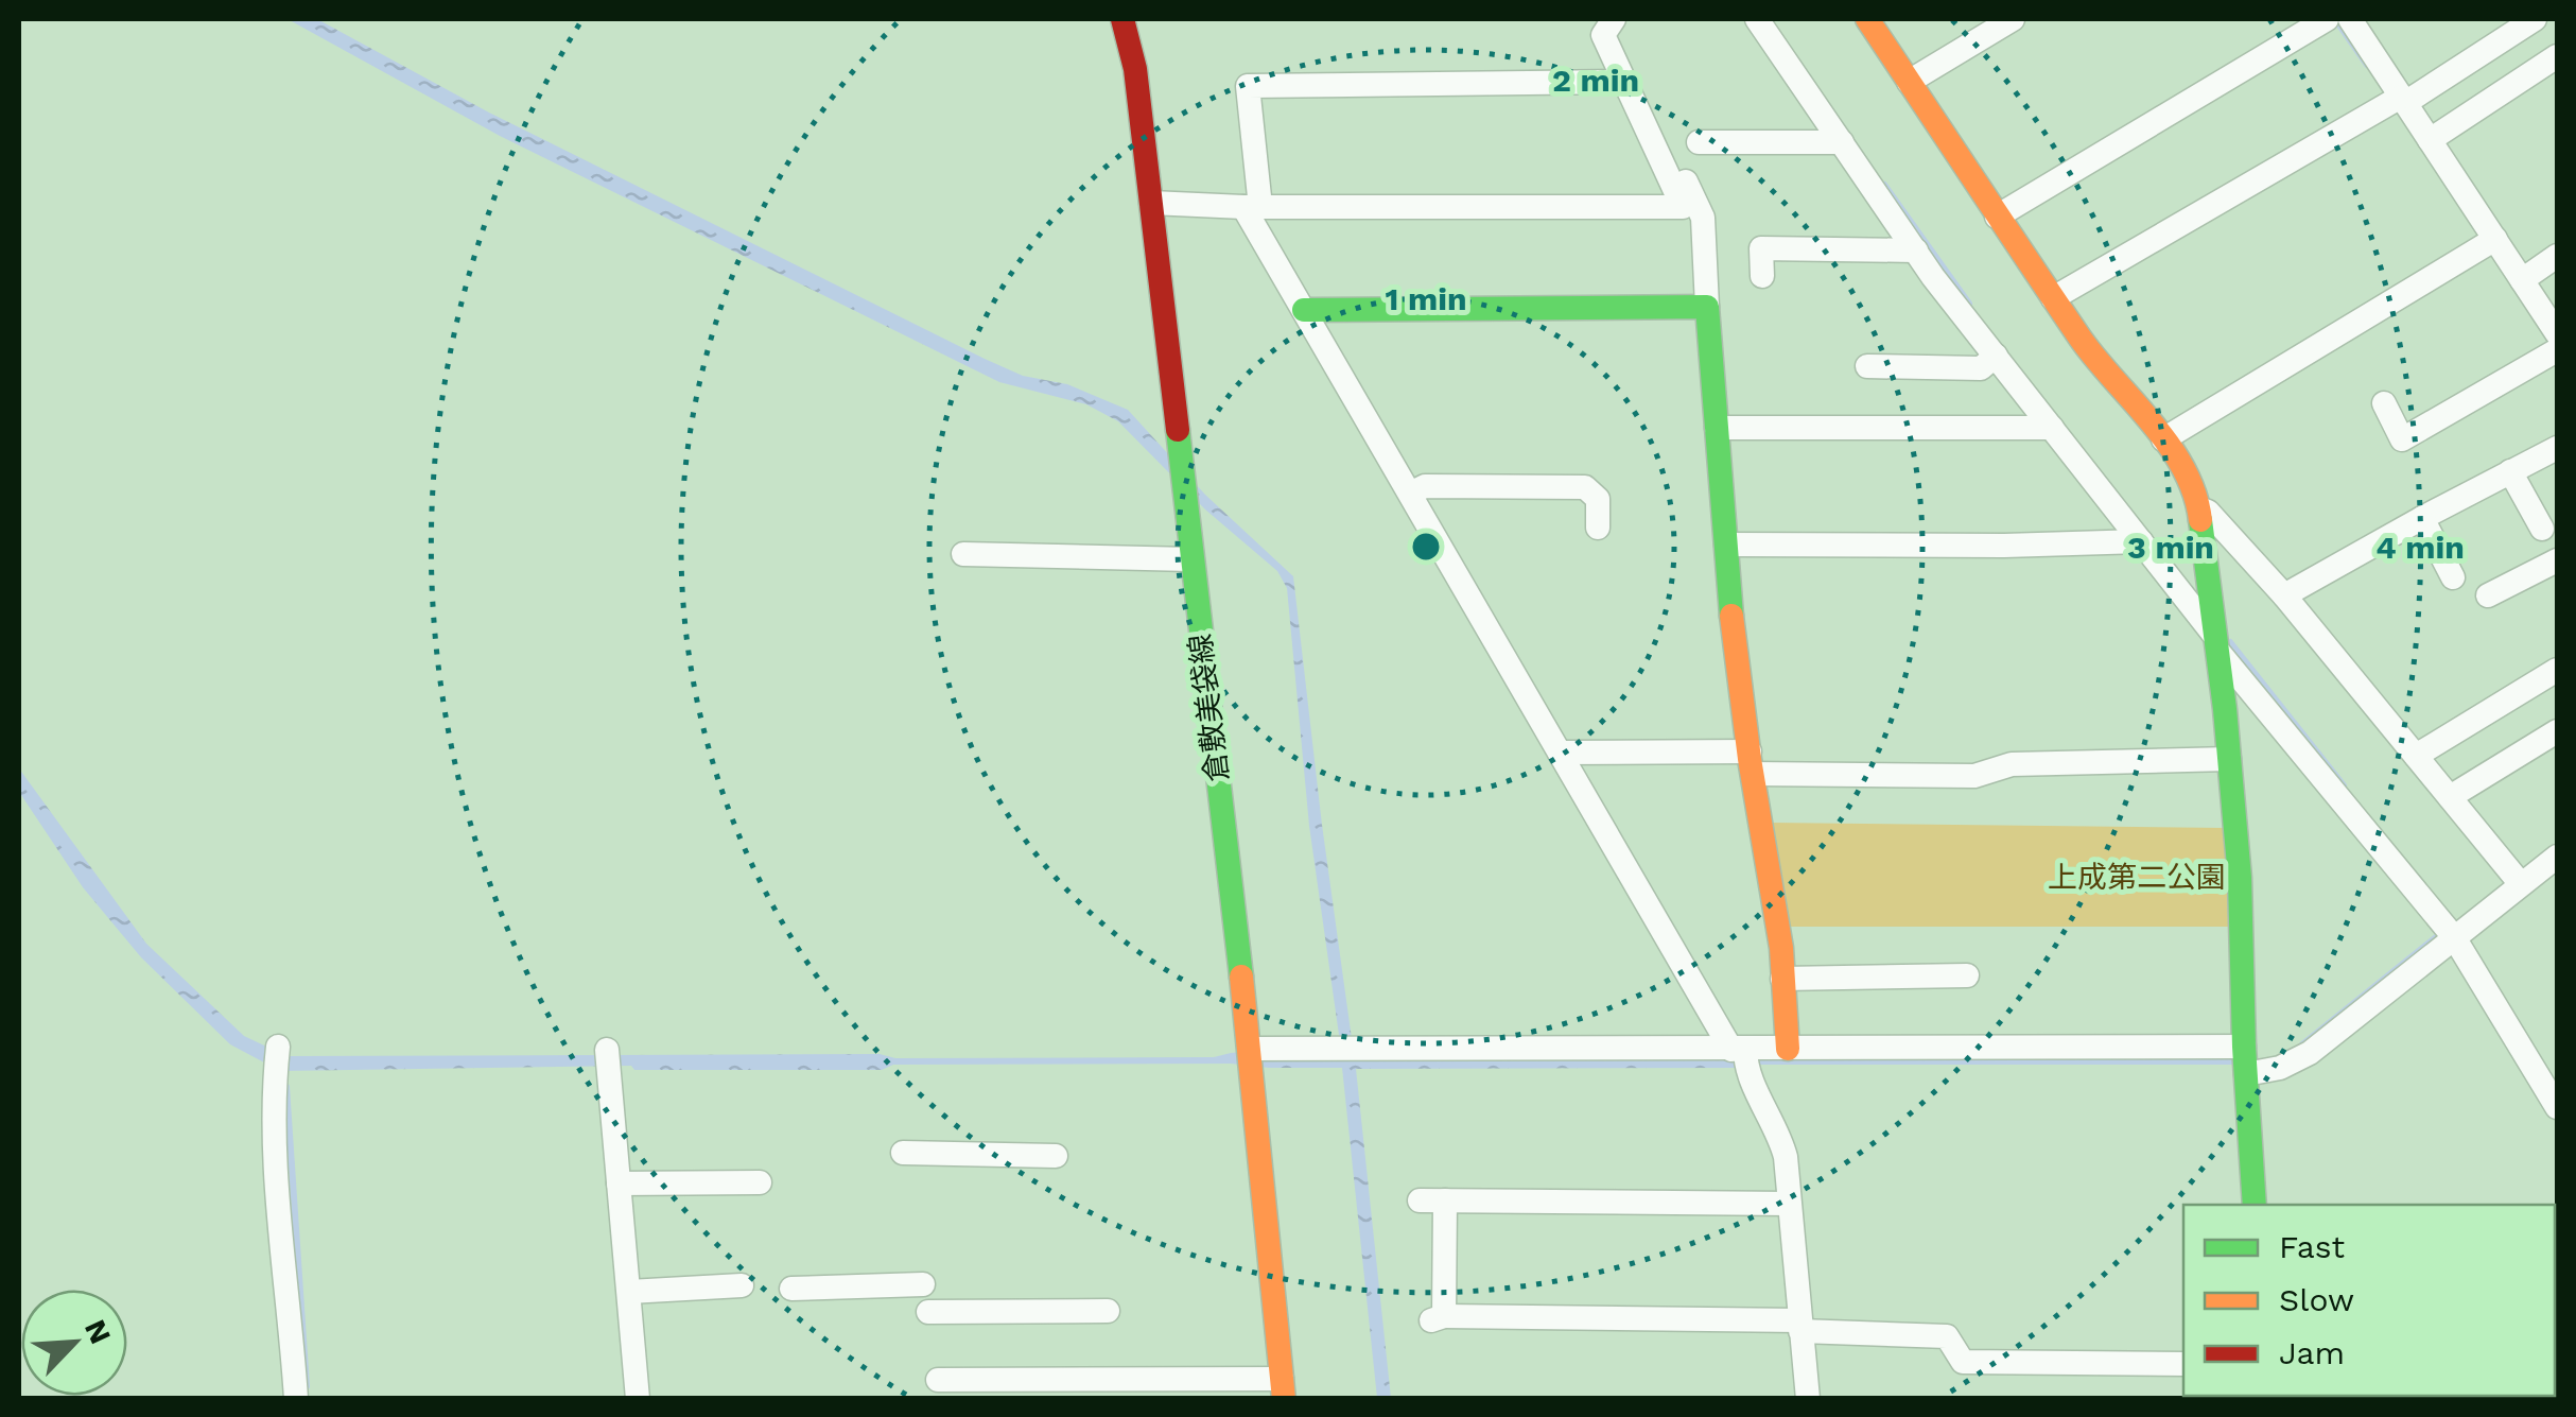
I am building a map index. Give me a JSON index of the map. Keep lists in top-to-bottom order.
{
  "streets": {
    "street": ["倉敷美袋線"]
  },
  "parks": ["上成第二公園"],
  "legend": ["Fast", "Slow", "Jam"],
  "north": "top right",
  "rings": [
    "2 min",
    "1 min",
    "3 min",
    "4 min"
  ]
}
